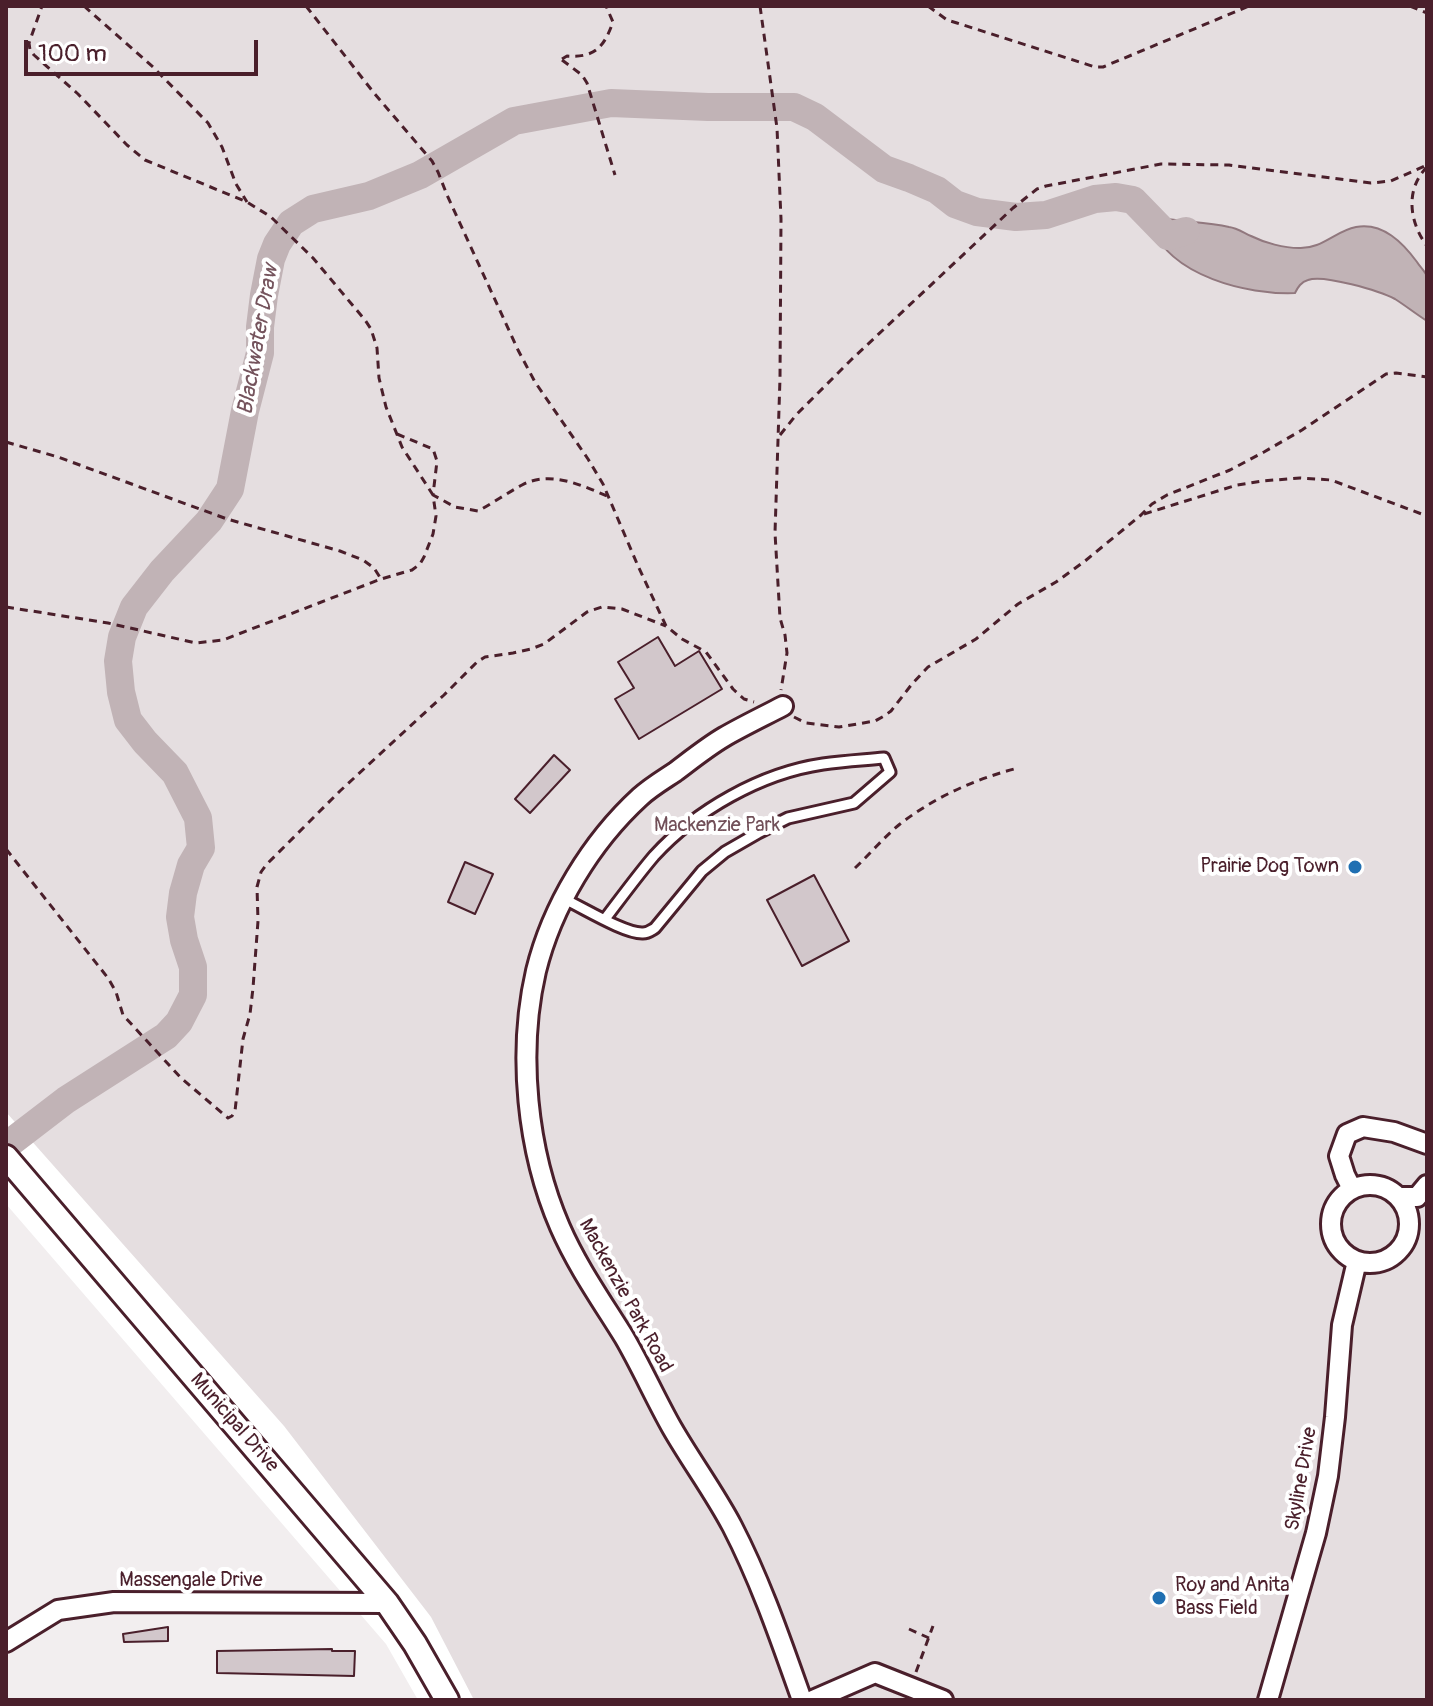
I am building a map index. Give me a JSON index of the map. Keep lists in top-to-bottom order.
{
  "streets": {
    "street": [
      "Mackenzie Park Road",
      "Municipal Drive",
      "Skyline Drive",
      "Massengale Drive"
    ]
  },
  "crossings": [
    ["Municipal Drive", "Massengale Drive"]
  ],
  "water": ["Blackwater Draw"],
  "parks": ["Mackenzie Park"],
  "places": ["Prairie Dog Town", "Roy and Anita Bass Field"],
  "scale_bar": "100 m"
}
